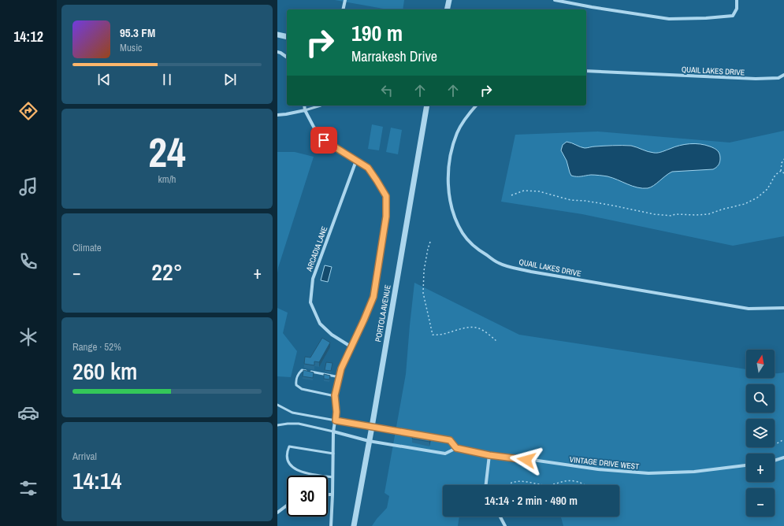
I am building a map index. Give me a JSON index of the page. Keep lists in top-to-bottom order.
{
  "streets": {
    "street": [
      "QUAIL LAKES DRIVE",
      "ARCADIA LANE",
      "PORTOLA AVENUE",
      "VINTAGE DRIVE WEST"
    ]
  },
  "north": "top",
  "page": {
    "tabs": "14:12",
    "turn": ["190 m", "Marrakesh Drive"],
    "song": ["95.3 FM", "Music"],
    "tile": [
      ["24", "km/h"],
      "Climate",
      ["Range · 52%", "260 km"],
      ["Arrival", "14:14"]
    ],
    "heat": ["−", "22°", "+"],
    "map_buttons": ["+", "−"],
    "limit": "30",
    "trip": "14:14 · 2 min · 490 m"
  }
}
